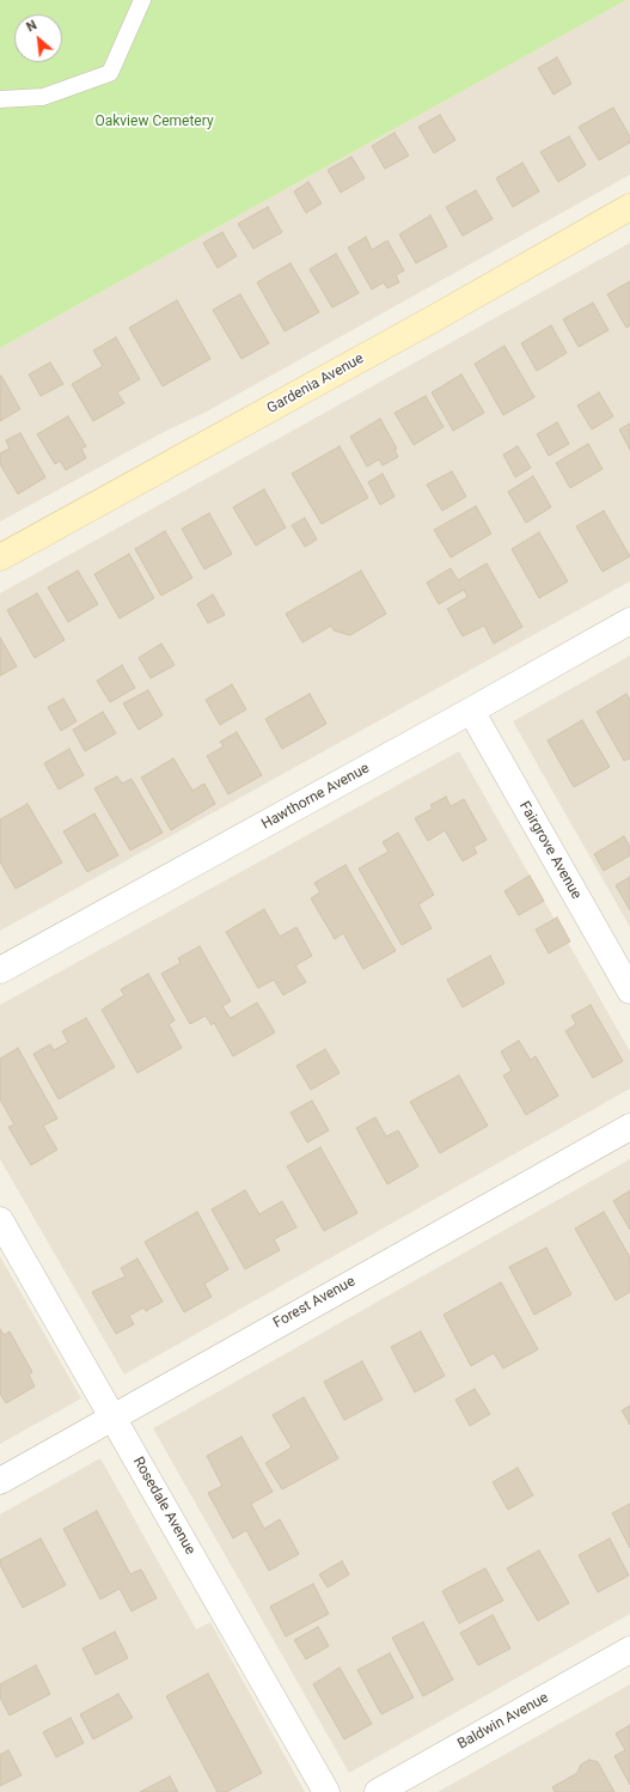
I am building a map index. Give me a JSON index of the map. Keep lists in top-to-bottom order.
{
  "streets": {
    "street": [
      "Gardenia Avenue",
      "Hawthorne Avenue",
      "Fairgrove Avenue",
      "Forest Avenue",
      "Rosedale Avenue",
      "Baldwin Avenue"
    ]
  },
  "crossings": [
    ["Hawthorne Avenue", "Fairgrove Avenue"],
    ["Forest Avenue", "Rosedale Avenue"]
  ],
  "parks": ["Oakview Cemetery"],
  "north": "top left"
}
